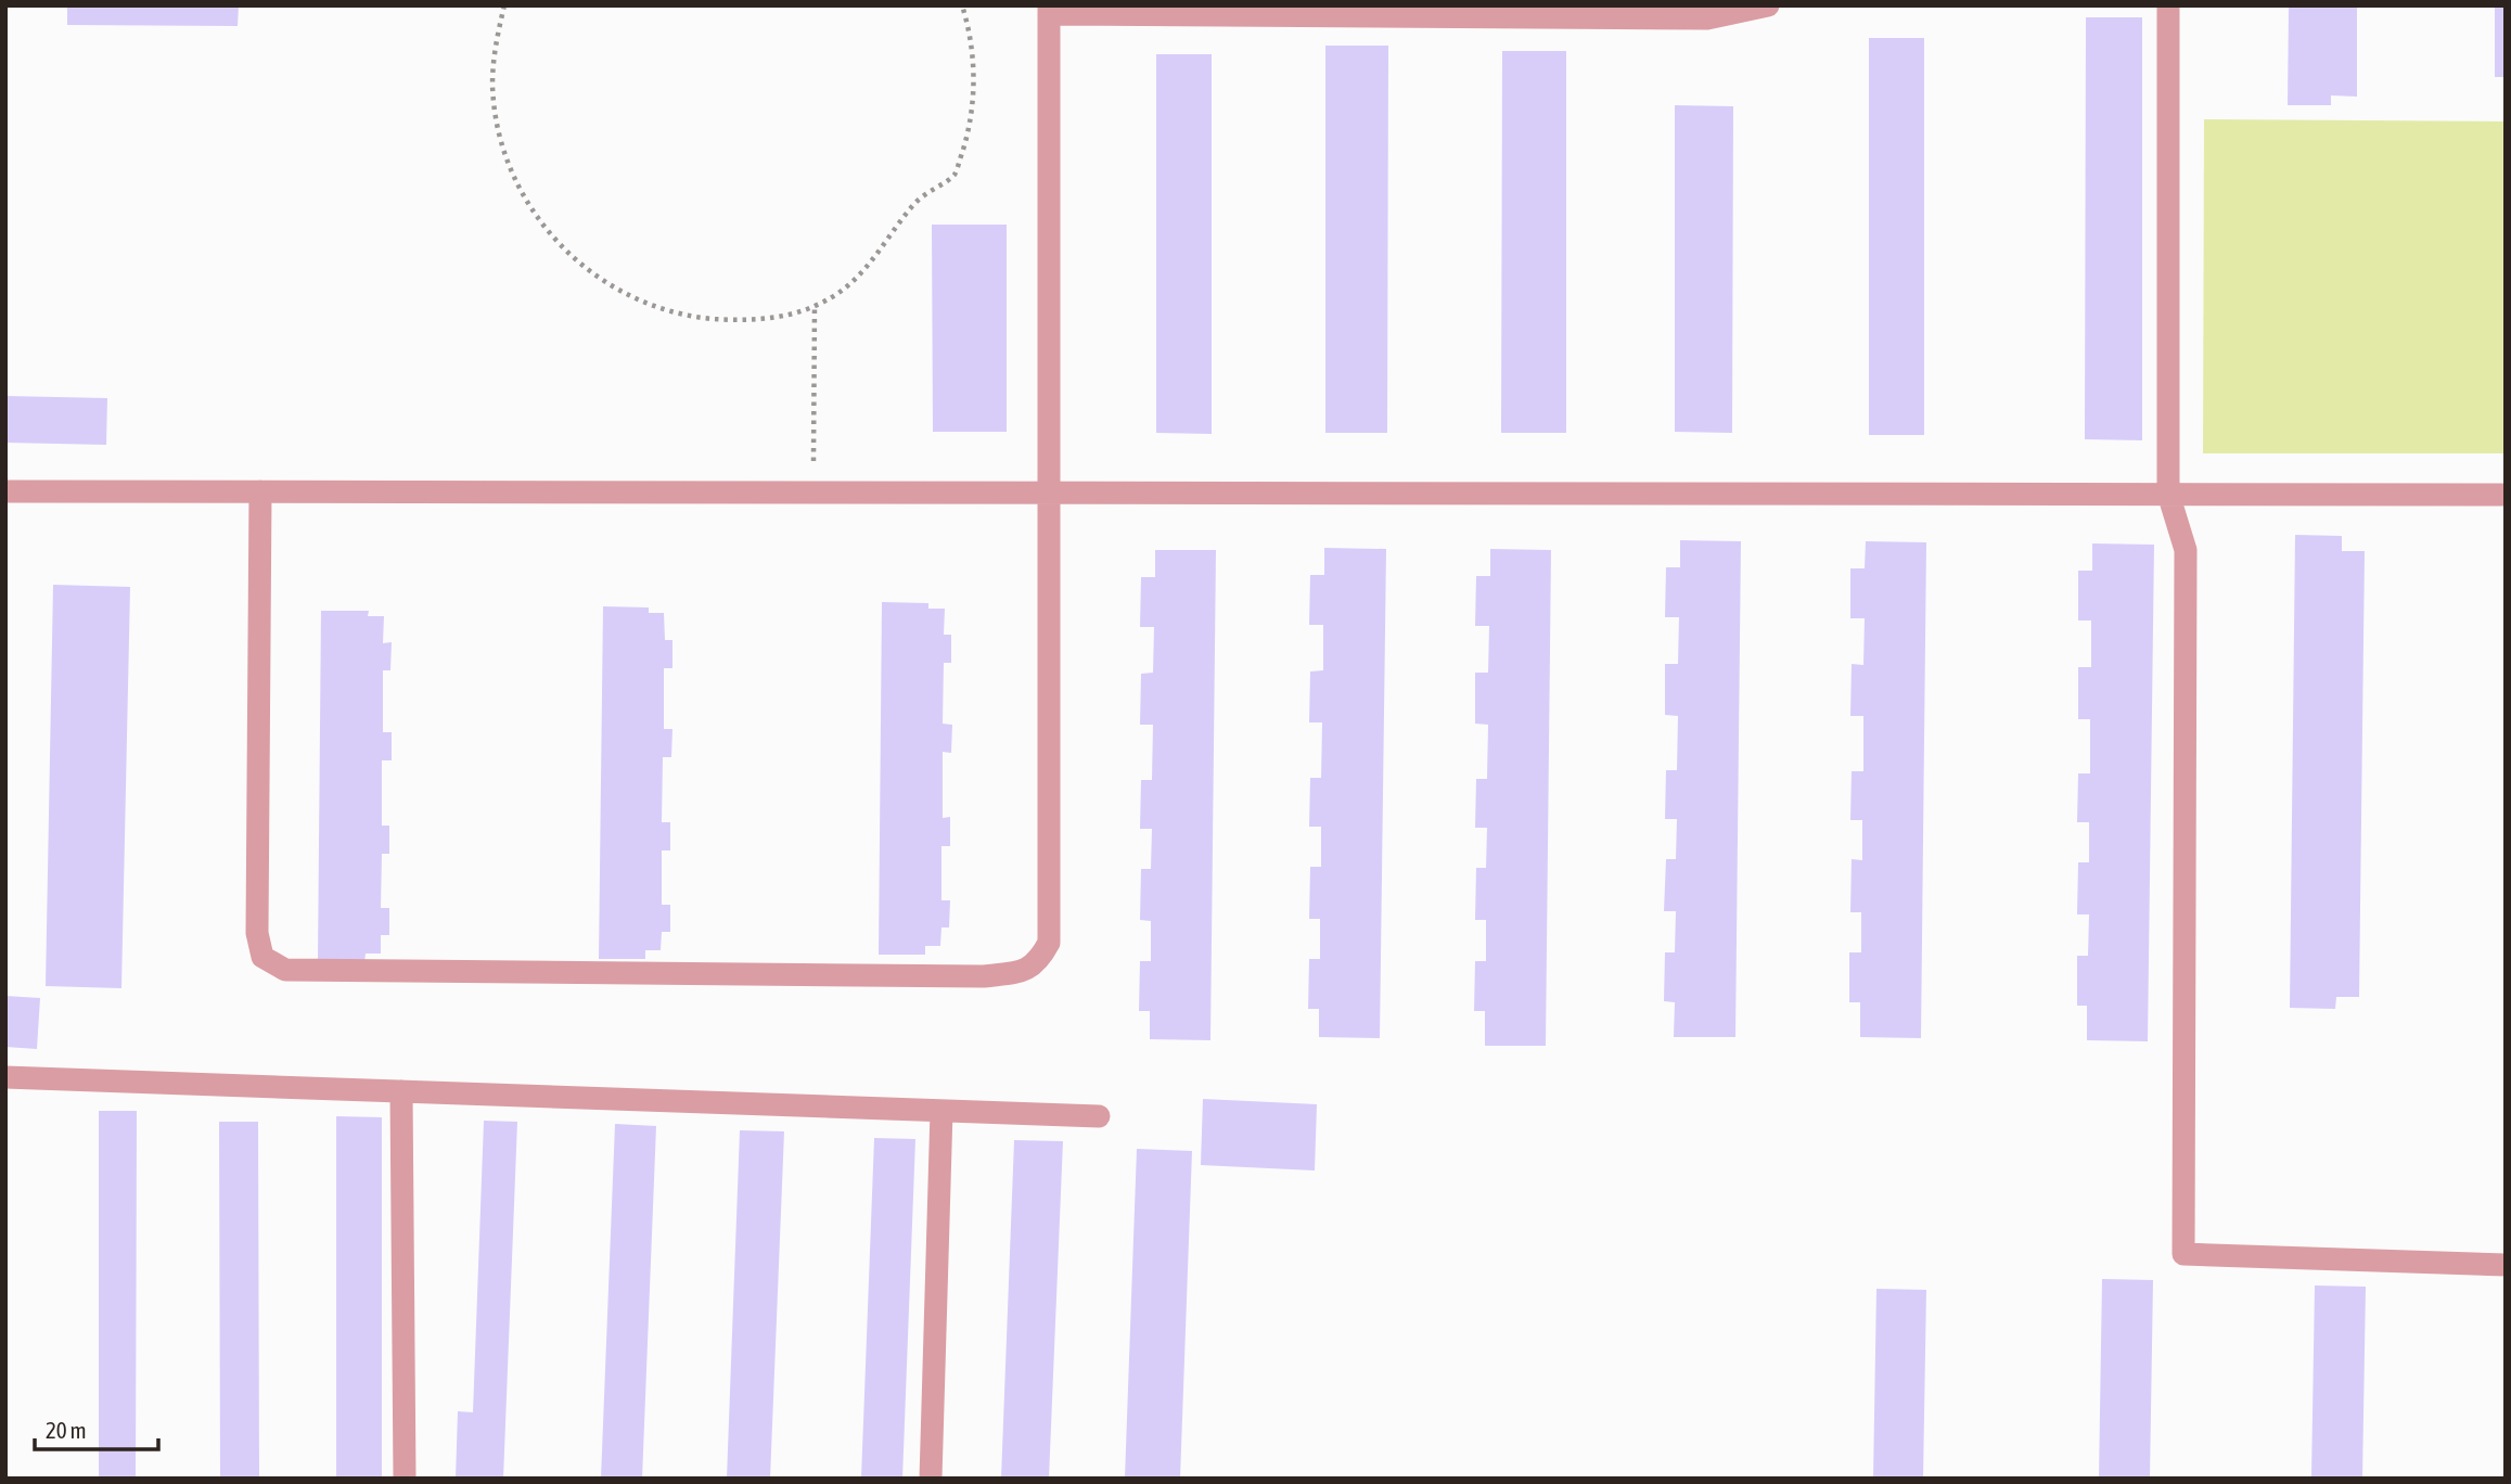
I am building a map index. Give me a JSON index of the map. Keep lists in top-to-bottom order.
{
  "scale_bar": "20 m"
}
